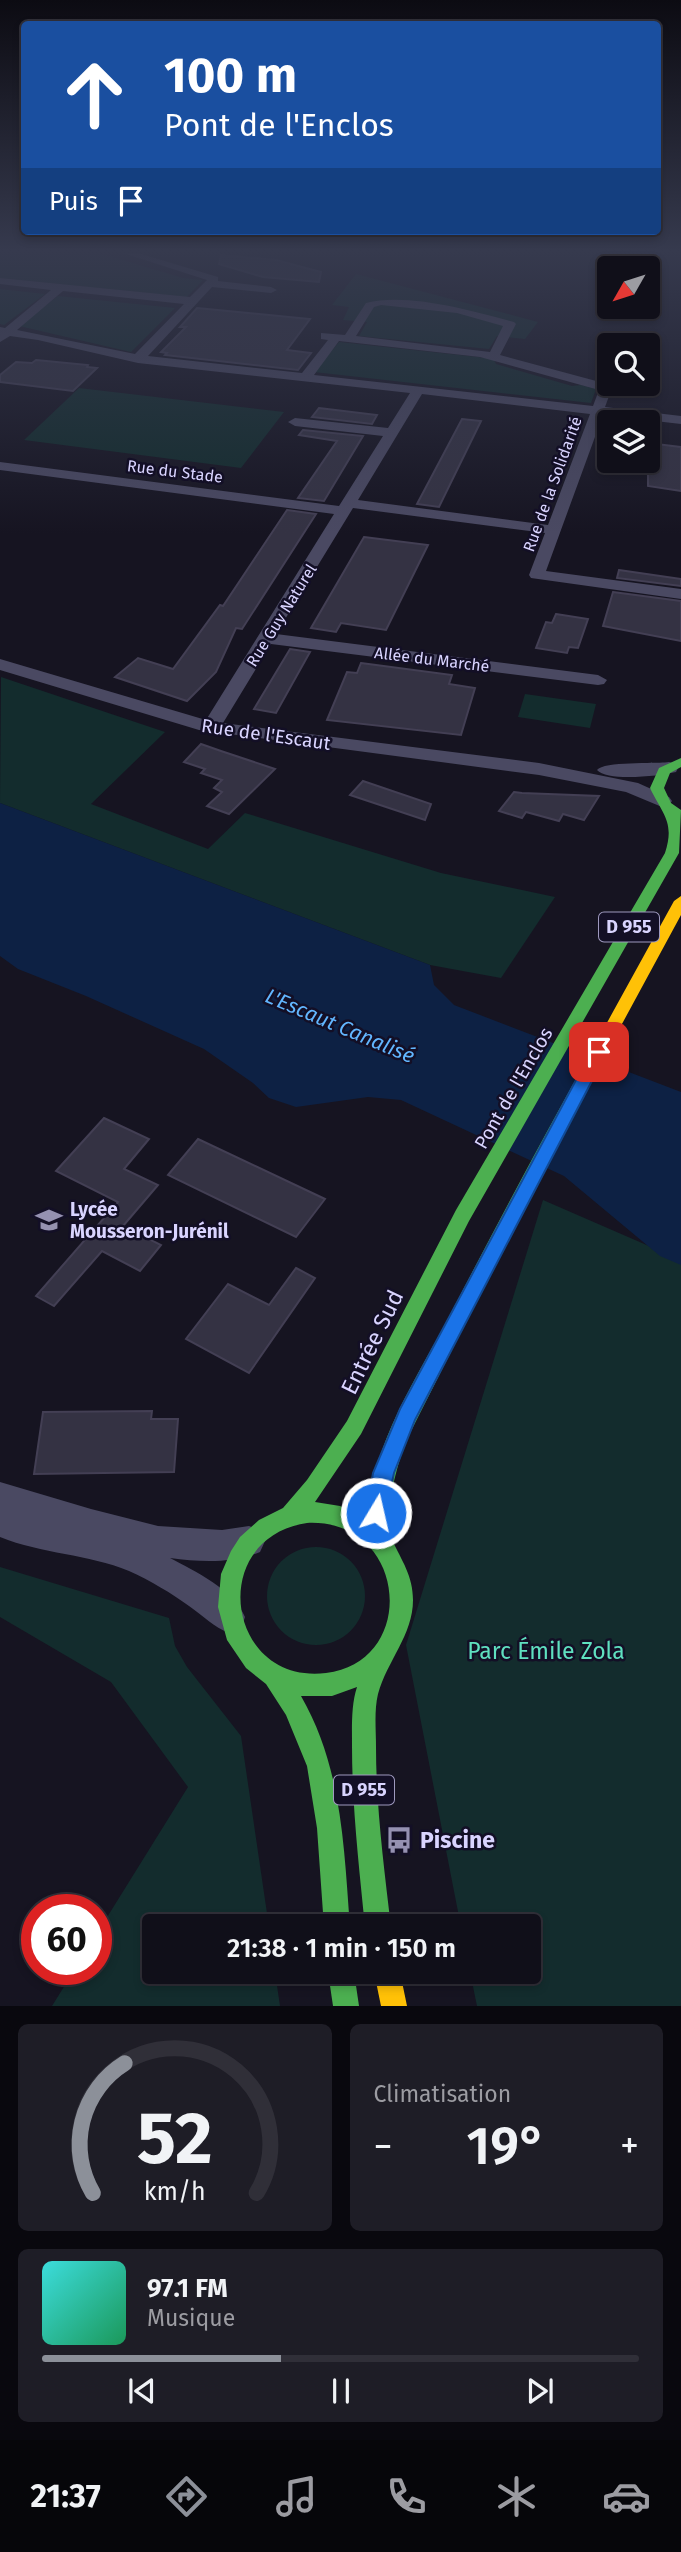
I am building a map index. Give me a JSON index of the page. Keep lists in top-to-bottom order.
{
  "streets": {
    "main road": ["D 955", "Pont de l'Enclos", "Entrée Sud"],
    "street": [
      "Rue du Stade",
      "Rue de la Solidarité",
      "Rue Guy Naturel",
      "Allée du Marché",
      "Rue de l'Escaut"
    ]
  },
  "crossings": [
    ["Rue du Stade", "Rue Guy Naturel"],
    ["Rue Guy Naturel", "Allée du Marché"],
    ["Rue Guy Naturel", "Rue de l'Escaut"],
    ["Rue de l'Escaut", "Pont de l'Enclos"],
    ["D 955", "Entrée Sud"],
    ["Pont de l'Enclos", "Entrée Sud"]
  ],
  "water": ["L'Escaut Canalisé"],
  "parks": ["Parc Émile Zola"],
  "places": {
    "school or university": ["Lycée Mousseron-Jurénil"],
    "bus stop": ["Piscine"]
  },
  "north": "bottom left",
  "page": {
    "turn": ["100 m", "Pont de l'Enclos"],
    "then": "Puis",
    "limit": "60",
    "trip": "21:38 · 1 min · 150 m",
    "tile": "Climatisation",
    "heat": ["−", "19°", "+"],
    "song": ["97.1 FM", "Musique"],
    "tabs": "21:37",
    "gauge": ["52", "km/h"]
  }
}
